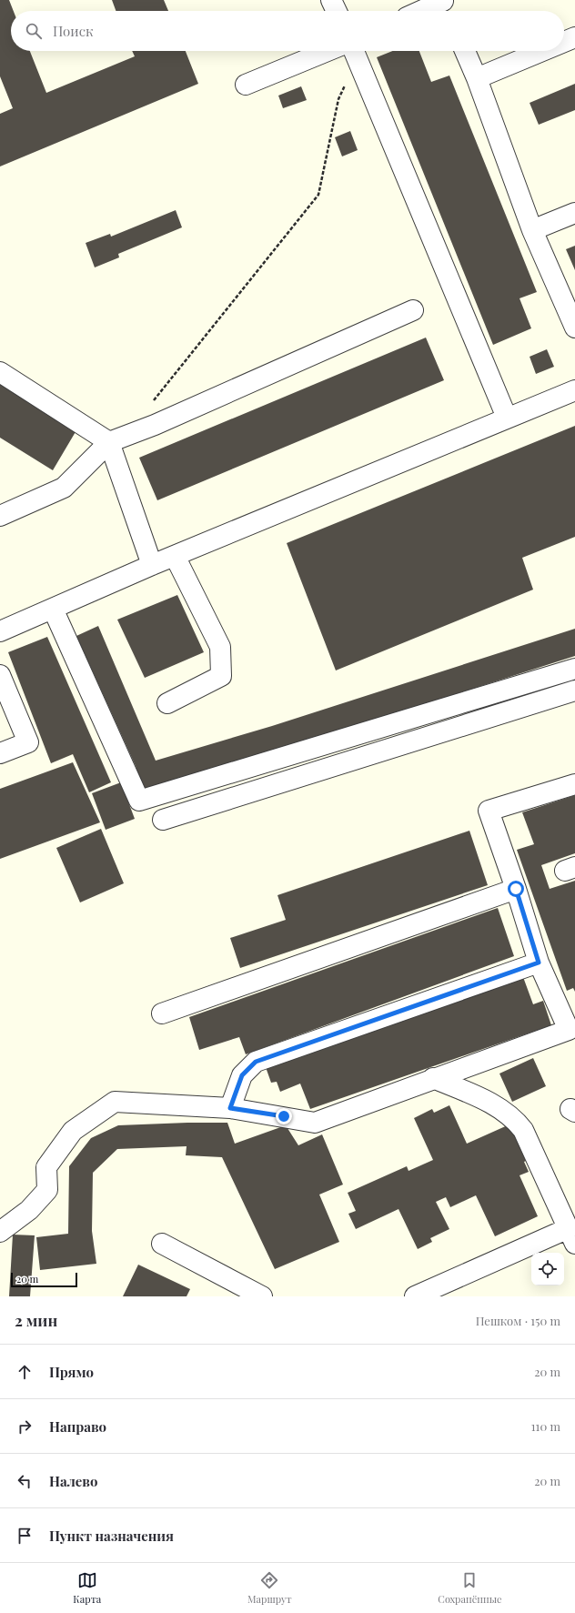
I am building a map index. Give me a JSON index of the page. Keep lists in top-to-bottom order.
{
  "scale_bar": "20 m",
  "page": {
    "search": "Поиск",
    "scale": "20 m",
    "heading": ["2 мин", "Пешком · 150 m"],
    "list": [
      ["Прямо", "20 m"],
      ["Направо", "110 m"],
      ["Налево", "20 m"],
      "Пункт назначения"
    ],
    "nav": ["Карта", "Маршрут", "Сохранённые"]
  }
}
